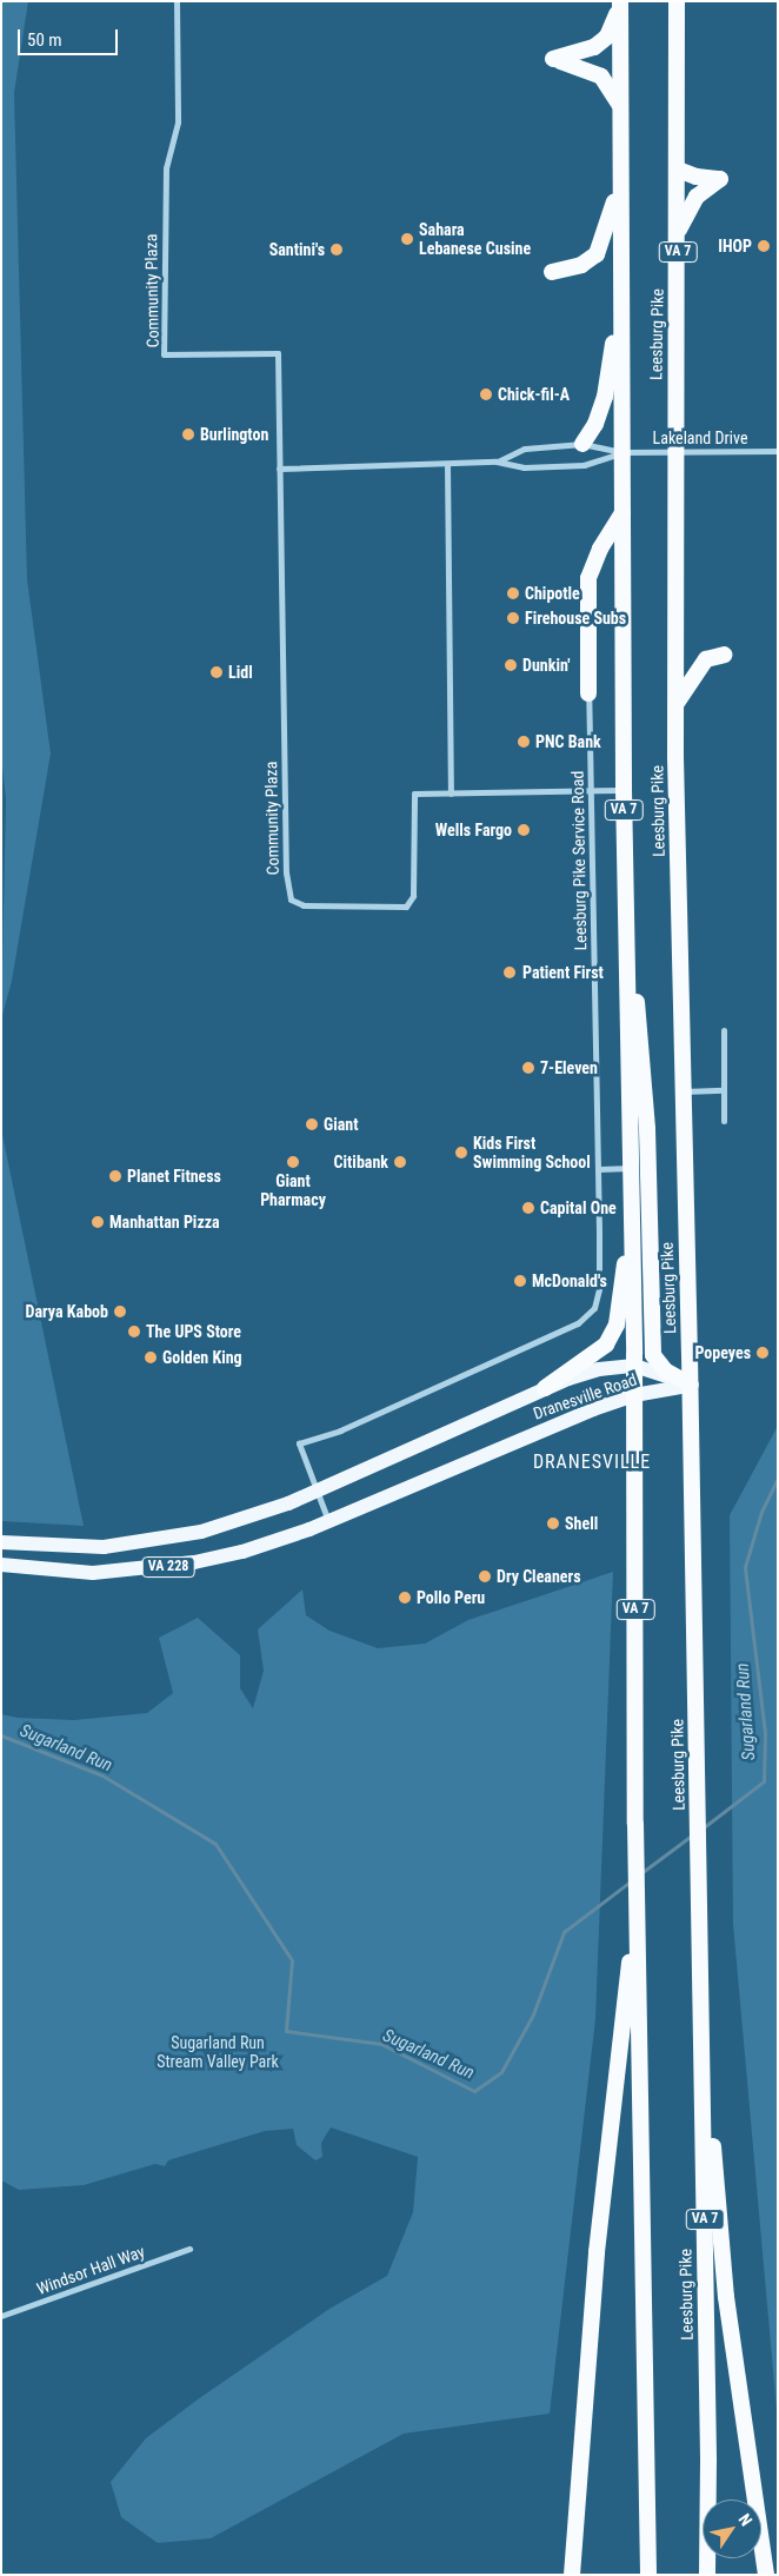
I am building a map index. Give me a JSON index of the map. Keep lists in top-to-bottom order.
{
  "streets": {
    "highway": ["VA 7", "Leesburg Pike"],
    "main road": ["Dranesville Road", "VA 228"],
    "street": [
      "Community Plaza",
      "Lakeland Drive",
      "Leesburg Pike Service Road",
      "Windsor Hall Way"
    ]
  },
  "crossings": [
    ["Community Plaza", "Leesburg Pike"],
    ["Community Plaza", "Leesburg Pike Service Road"],
    ["Leesburg Pike", "Lakeland Drive"],
    ["Leesburg Pike", "Dranesville Road"],
    ["Leesburg Pike Service Road", "Dranesville Road"]
  ],
  "districts": ["DRANESVILLE"],
  "water": ["Sugarland Run"],
  "parks": ["Sugarland Run Stream Valley Park"],
  "places": [
    "Sahara Lebanese Cusine",
    "IHOP",
    "Santini's",
    "Chick-fil-A",
    "Burlington",
    "Chipotle",
    "Firehouse Subs",
    "Dunkin'",
    "Lidl",
    "PNC Bank",
    "Wells Fargo",
    "Patient First",
    "7-Eleven",
    "Giant",
    "Kids First Swimming School",
    "Giant Pharmacy",
    "Citibank",
    "Planet Fitness",
    "Capital One",
    "Manhattan Pizza",
    "McDonald's",
    "Darya Kabob",
    "The UPS Store",
    "Popeyes",
    "Golden King",
    "Shell",
    "Dry Cleaners",
    "Pollo Peru"
  ],
  "scale_bar": "50 m",
  "north": "top right"
}
